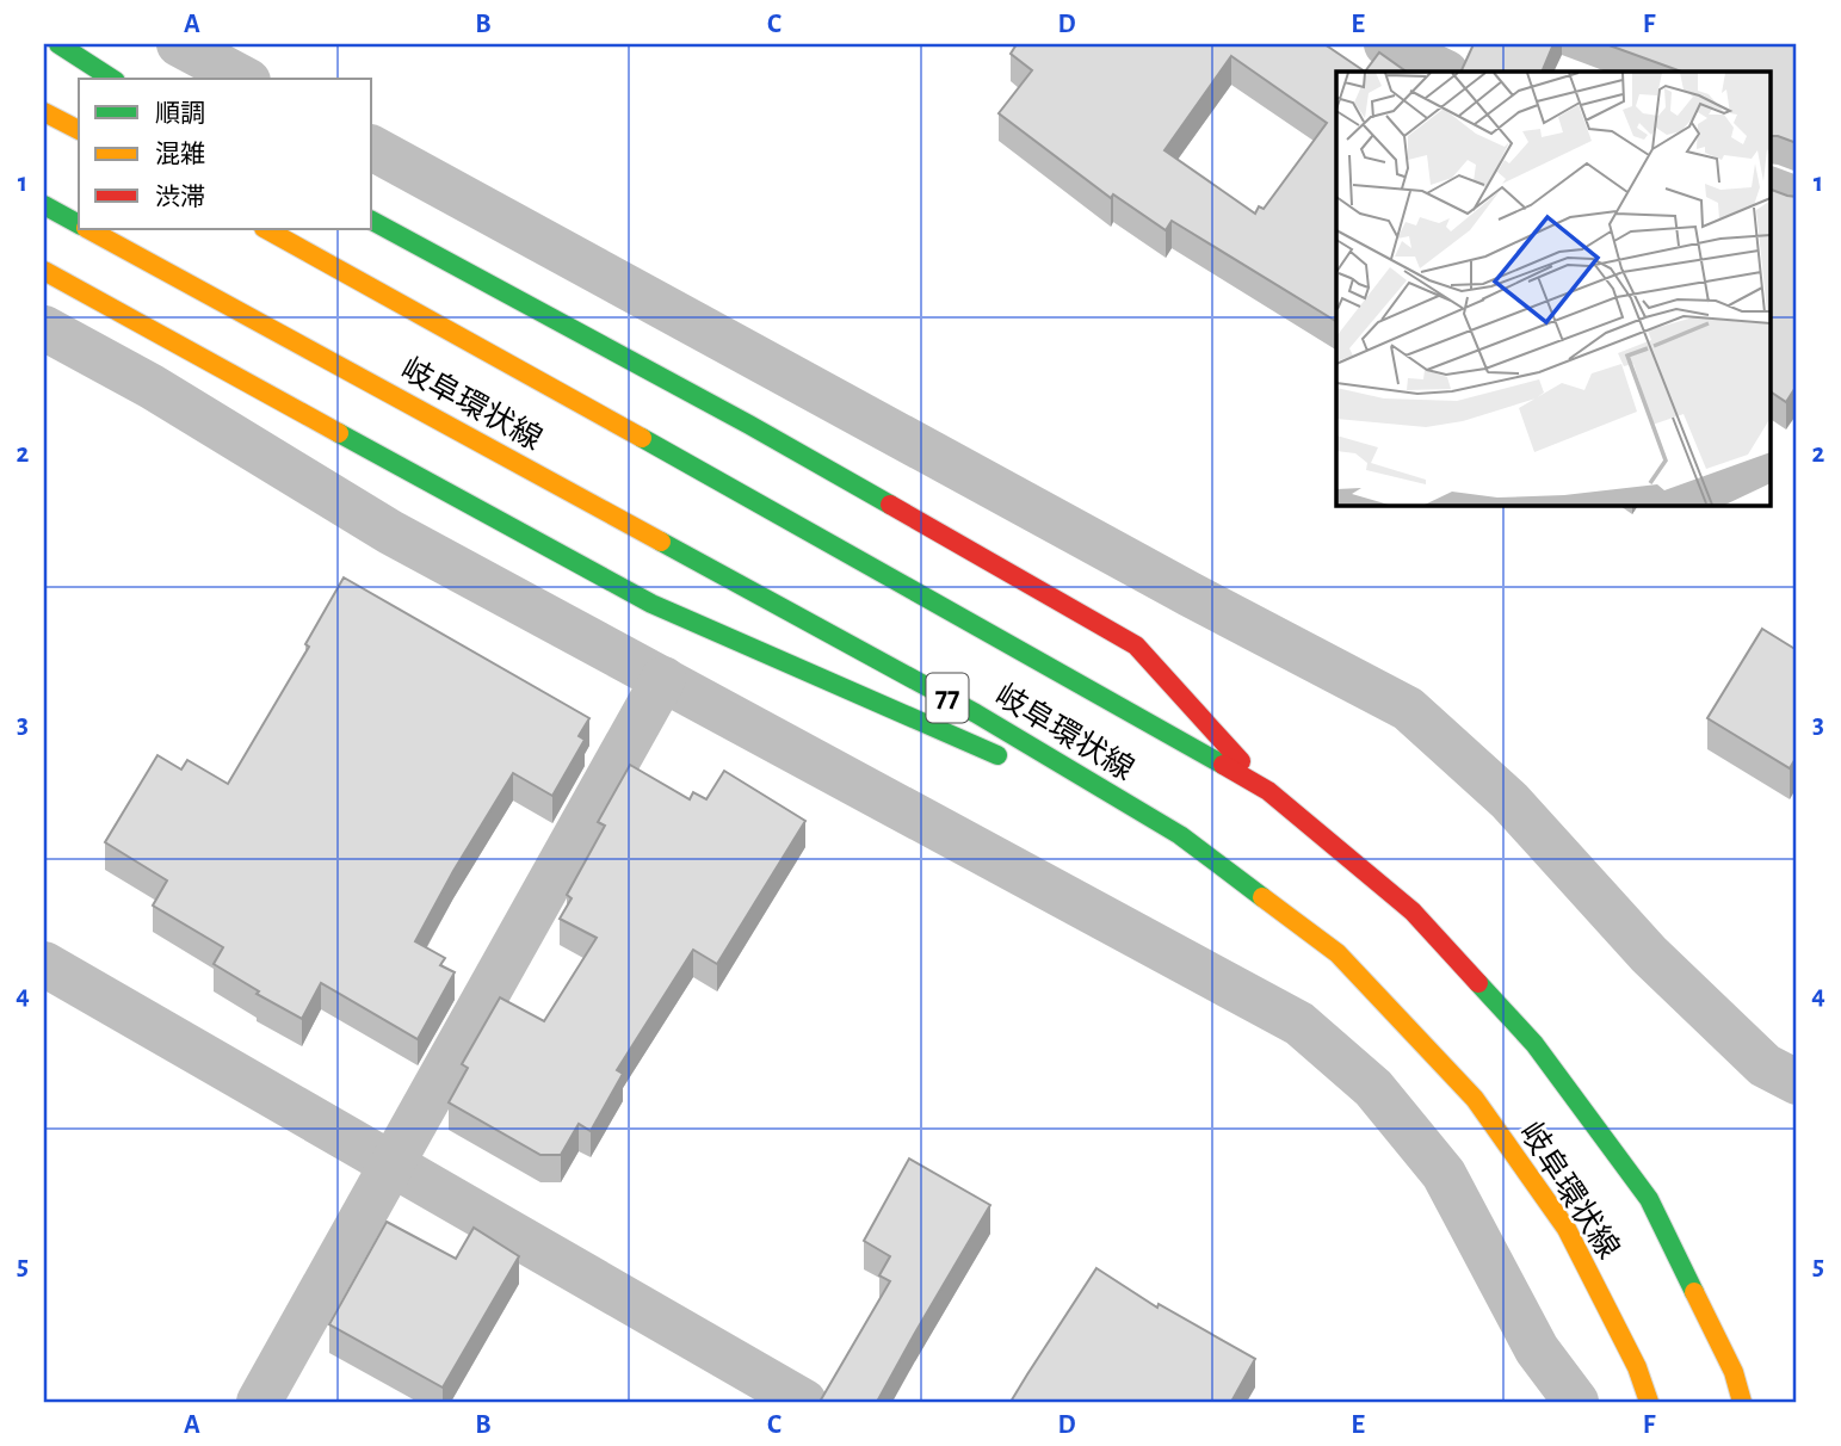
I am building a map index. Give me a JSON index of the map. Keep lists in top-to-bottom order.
{
  "streets": {
    "main road": ["岐阜環状線", "77"]
  },
  "crossings": [
    ["岐阜環状線", "77"]
  ],
  "legend": ["順調", "混雑", "渋滞"],
  "grid": {
    "columns": [
      "A",
      "B",
      "C",
      "D",
      "E",
      "F"
    ],
    "rows": [
      "1",
      "2",
      "3",
      "4",
      "5"
    ]
  }
}
